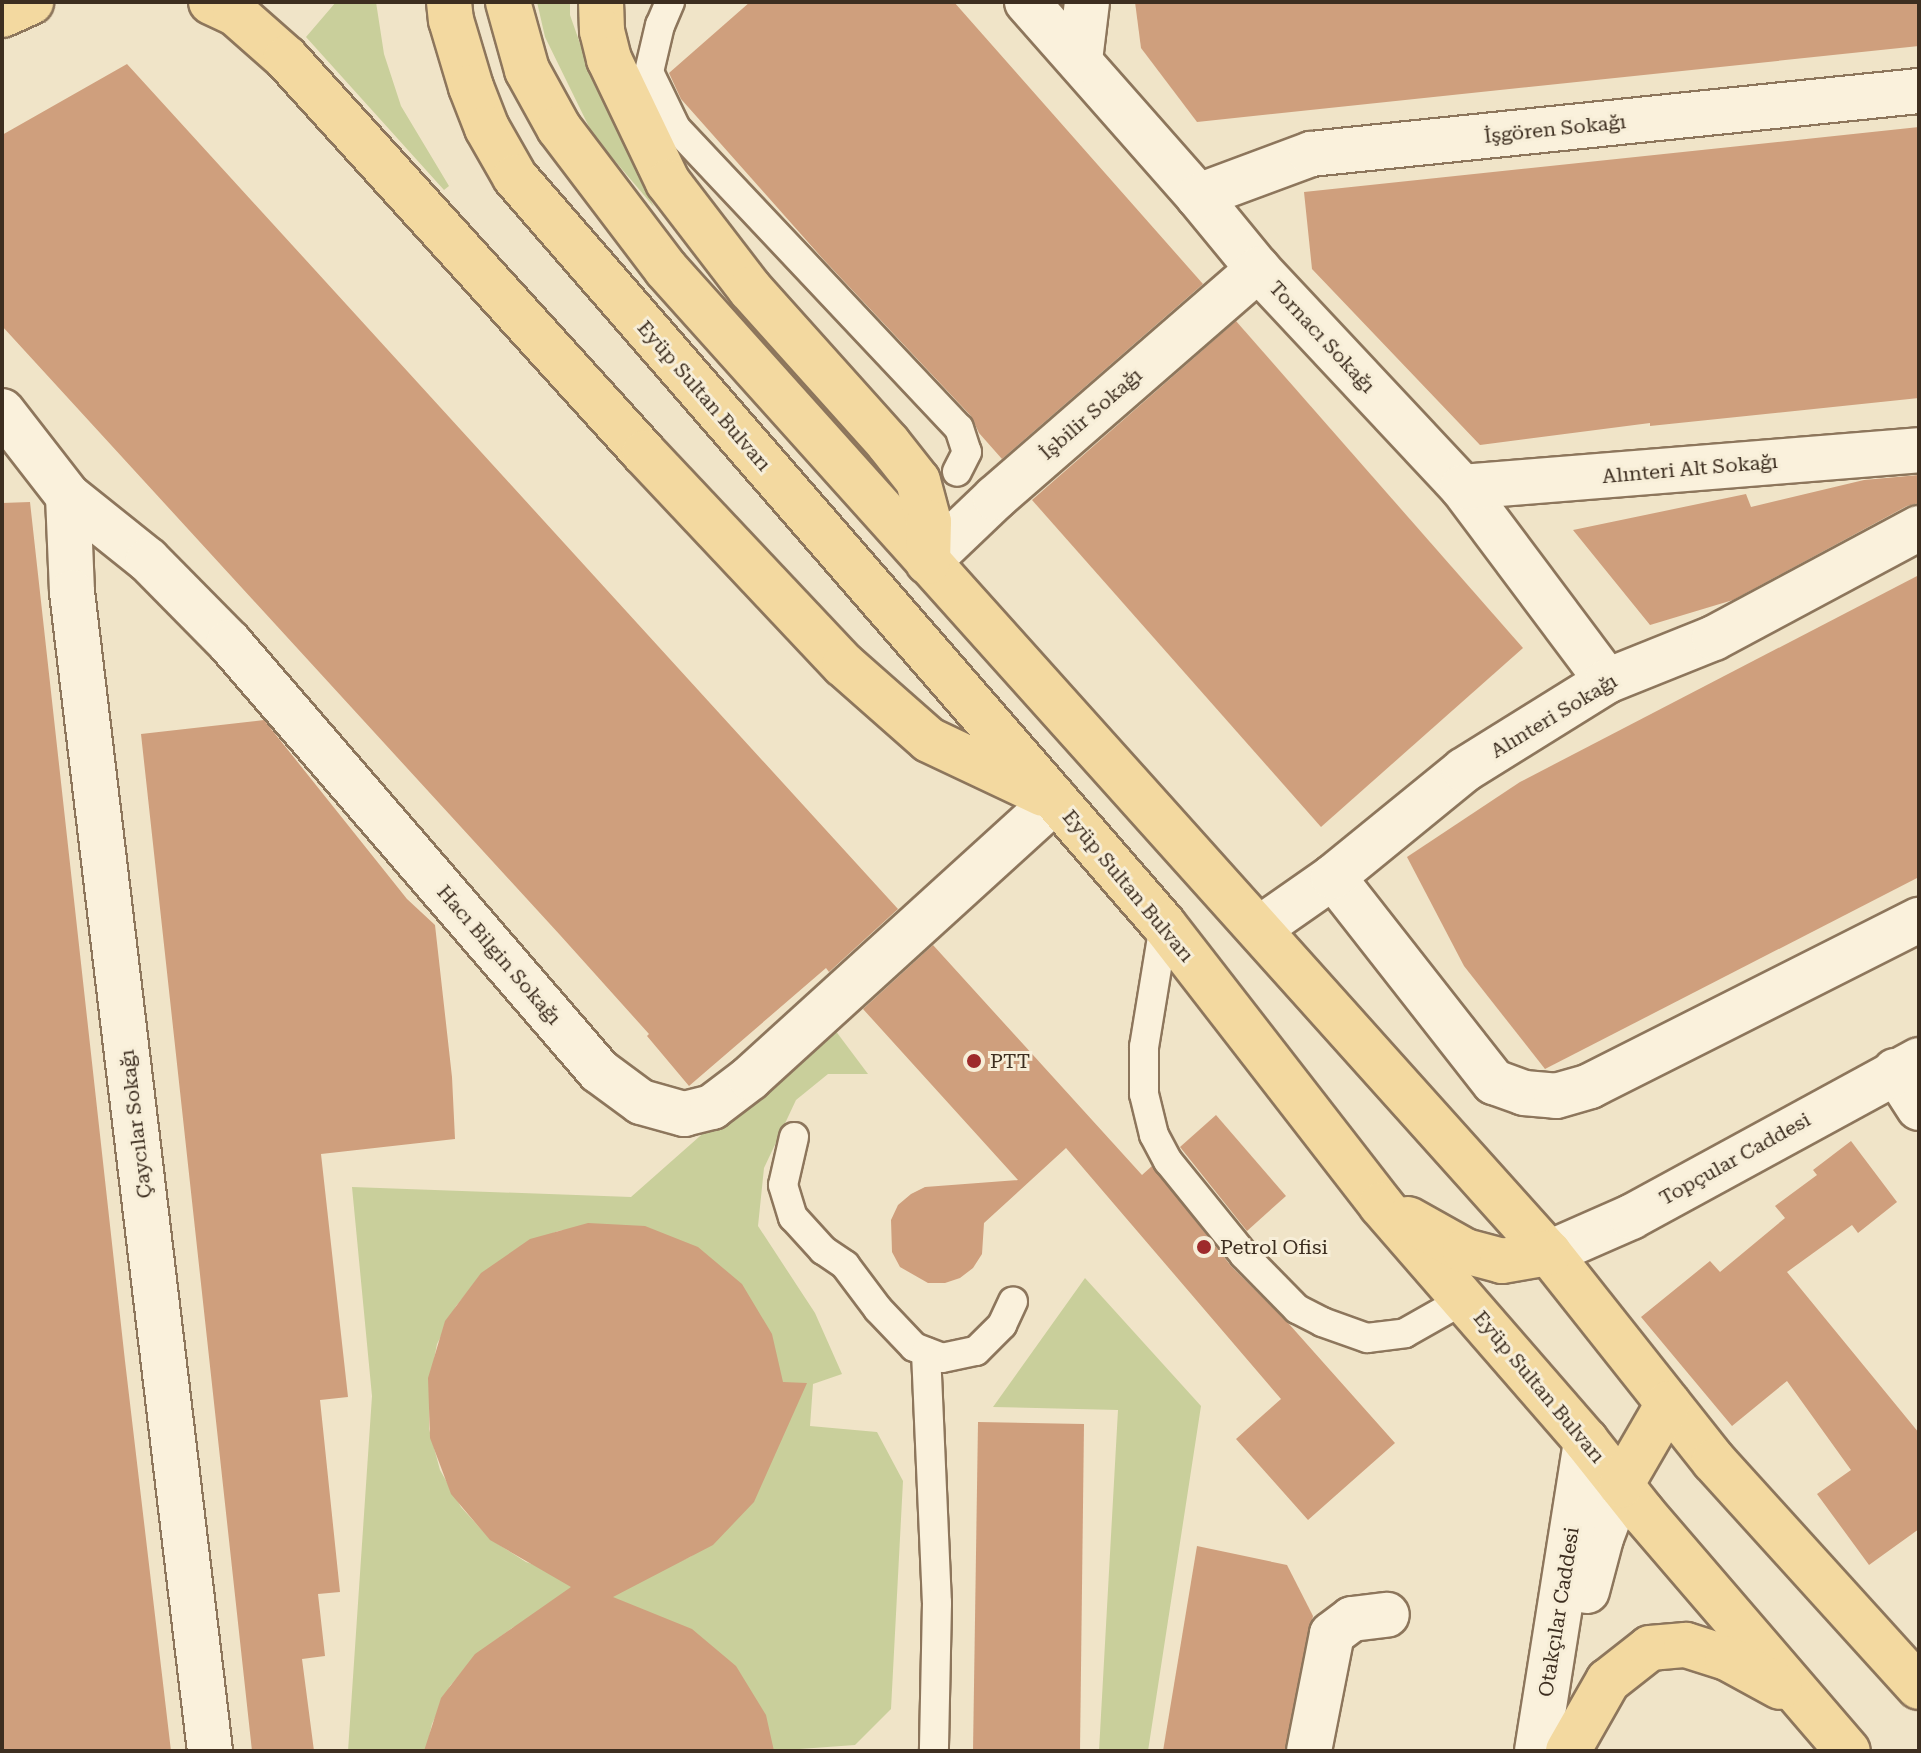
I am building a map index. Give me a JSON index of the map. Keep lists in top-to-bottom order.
{
  "streets": {
    "main road": ["Eyüp Sultan Bulvarı"],
    "street": [
      "İşgören Sokağı",
      "Tornacı Sokağı",
      "İşbilir Sokağı",
      "Alınteri Alt Sokağı",
      "Alınteri Sokağı",
      "Hacı Bilgin Sokağı",
      "Çaycılar Sokağı",
      "Topçular Caddesi",
      "Otakçılar Caddesi"
    ]
  },
  "crossings": [
    ["İşgören Sokağı", "Tornacı Sokağı"],
    ["Tornacı Sokağı", "İşbilir Sokağı"],
    ["Tornacı Sokağı", "Alınteri Alt Sokağı"],
    ["Tornacı Sokağı", "Alınteri Sokağı"],
    ["Eyüp Sultan Bulvarı", "Hacı Bilgin Sokağı"],
    ["Eyüp Sultan Bulvarı", "Otakçılar Caddesi"],
    ["Hacı Bilgin Sokağı", "Çaycılar Sokağı"]
  ],
  "places": ["PTT", "Petrol Ofisi"]
}
